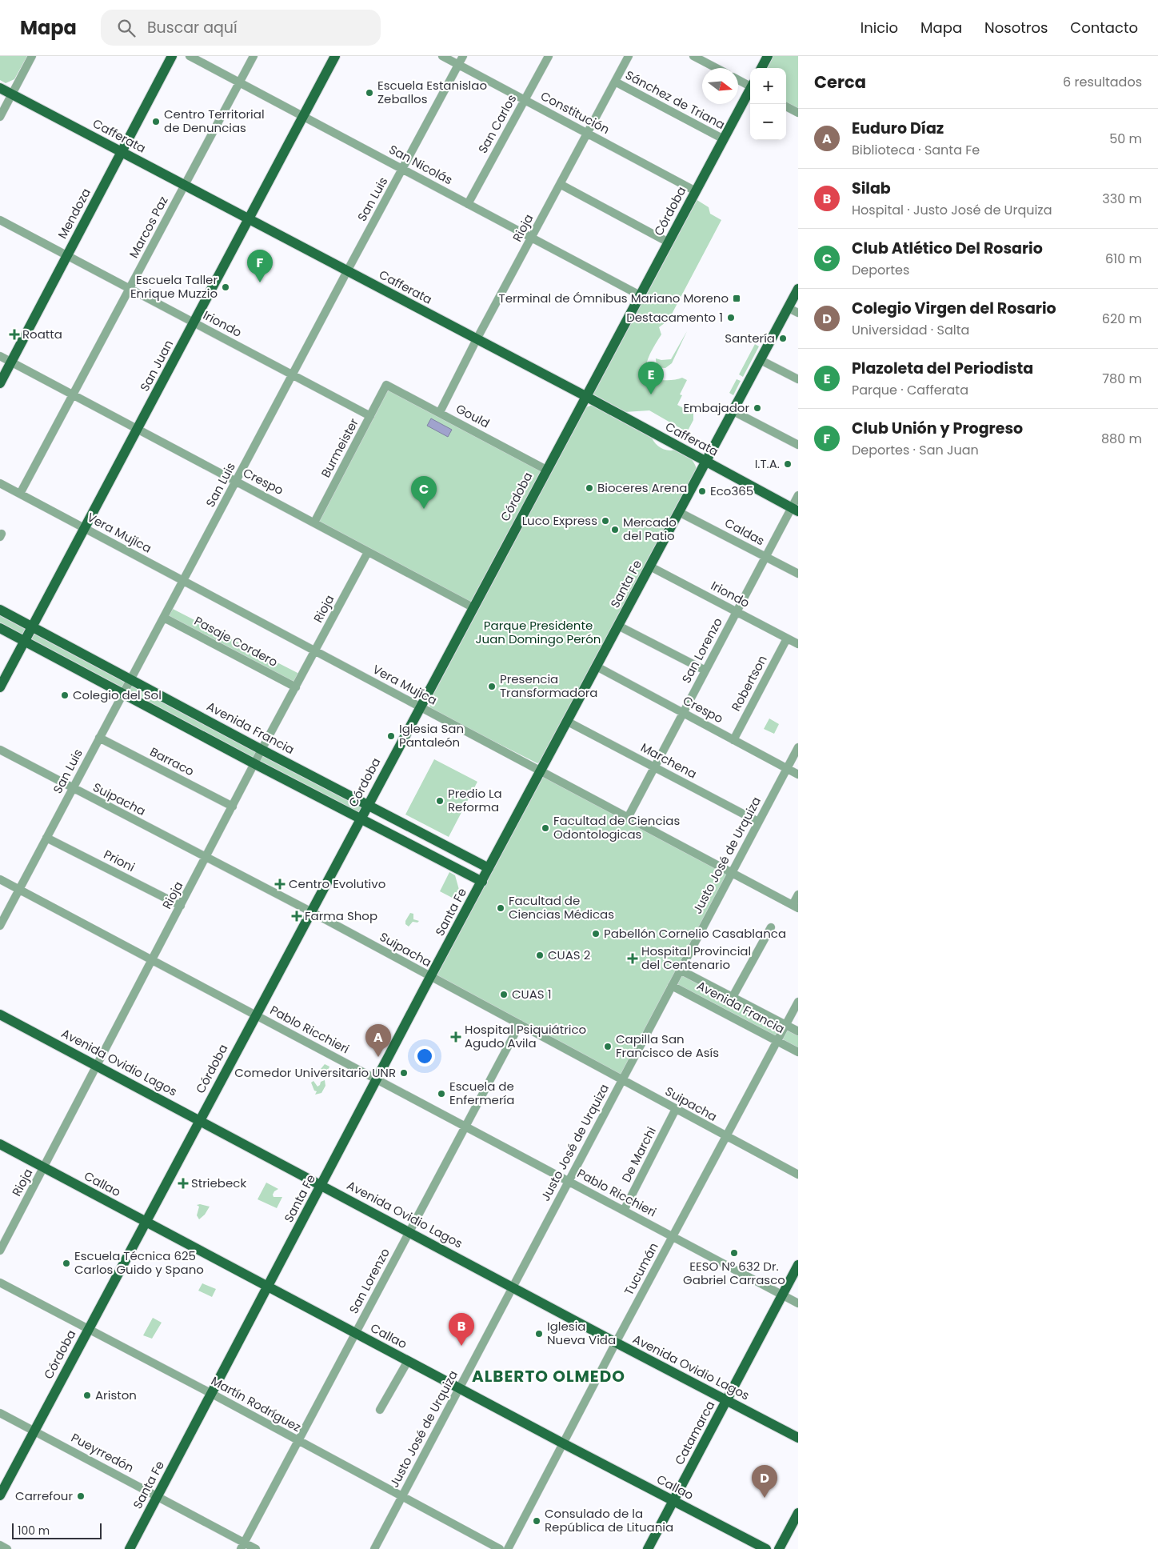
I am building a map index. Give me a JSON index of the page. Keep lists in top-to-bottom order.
{
  "streets": {
    "main road": [
      "Cafferata",
      "Córdoba",
      "Mendoza",
      "San Juan",
      "Santa Fe",
      "Avenida Francia",
      "Avenida Ovidio Lagos",
      "Callao",
      "Catamarca"
    ],
    "street": [
      "Sánchez de Triana",
      "Constitución",
      "San Carlos",
      "San Nicolás",
      "San Luis",
      "Marcos Paz",
      "Rioja",
      "Iriondo",
      "Gould",
      "Burmeister",
      "Crespo",
      "Caldas",
      "Vera Mujíca",
      "Pasaje Cordero",
      "San Lorenzo",
      "Robertson",
      "Marchena",
      "Barraco",
      "Suipacha",
      "Justo José de Urquiza",
      "Prioni",
      "Pablo Ricchieri",
      "De Marchi",
      "Tucumán",
      "Martín Rodríguez",
      "Pueyrredón"
    ]
  },
  "crossings": [
    ["Sánchez de Triana", "Córdoba"],
    ["Sánchez de Triana", "Rioja"],
    ["Constitución", "San Carlos"],
    ["Constitución", "San Luis"],
    ["Constitución", "Córdoba"],
    ["Constitución", "Rioja"],
    ["San Carlos", "San Nicolás"],
    ["Cafferata", "San Luis"],
    ["Cafferata", "Córdoba"],
    ["Cafferata", "Mendoza"],
    ["Cafferata", "Marcos Paz"],
    ["Cafferata", "Rioja"],
    ["Cafferata", "San Juan"],
    ["Cafferata", "Santa Fe"],
    ["Cafferata", "San Lorenzo"],
    ["San Nicolás", "San Luis"],
    ["San Nicolás", "Córdoba"],
    ["San Nicolás", "Marcos Paz"],
    ["San Nicolás", "Rioja"],
    ["San Nicolás", "San Juan"],
    ["San Luis", "Iriondo"],
    ["San Luis", "Crespo"],
    ["San Luis", "Vera Mujíca"],
    ["San Luis", "Pasaje Cordero"],
    ["San Luis", "Avenida Francia"],
    ["San Luis", "Barraco"],
    ["San Luis", "Suipacha"],
    ["San Luis", "Prioni"],
    ["San Luis", "Pablo Ricchieri"],
    ["Córdoba", "Gould"],
    ["Córdoba", "Crespo"],
    ["Córdoba", "Vera Mujíca"],
    ["Córdoba", "Avenida Francia"],
    ["Córdoba", "Suipacha"],
    ["Córdoba", "Pablo Ricchieri"],
    ["Córdoba", "Avenida Ovidio Lagos"],
    ["Córdoba", "Callao"],
    ["Córdoba", "Martín Rodríguez"],
    ["Córdoba", "Pueyrredón"],
    ["Mendoza", "Iriondo"],
    ["Mendoza", "Crespo"],
    ["Marcos Paz", "Iriondo"],
    ["Marcos Paz", "Crespo"],
    ["Marcos Paz", "Vera Mujíca"],
    ["Rioja", "Gould"],
    ["Rioja", "Crespo"],
    ["Rioja", "Vera Mujíca"],
    ["Rioja", "Pasaje Cordero"],
    ["Rioja", "Avenida Francia"],
    ["Rioja", "Barraco"],
    ["Rioja", "Suipacha"],
    ["Rioja", "Prioni"],
    ["Rioja", "Pablo Ricchieri"],
    ["Rioja", "Avenida Ovidio Lagos"],
    ["Rioja", "Callao"],
    ["Iriondo", "San Juan"],
    ["Iriondo", "Burmeister"],
    ["Iriondo", "Santa Fe"],
    ["Iriondo", "San Lorenzo"],
    ["Iriondo", "Robertson"],
    ["San Juan", "Crespo"],
    ["San Juan", "Vera Mujíca"],
    ["San Juan", "Avenida Francia"],
    ["Gould", "Burmeister"],
    ["Burmeister", "Crespo"],
    ["Crespo", "Santa Fe"],
    ["Crespo", "San Lorenzo"],
    ["Crespo", "Robertson"],
    ["Crespo", "Justo José de Urquiza"],
    ["Caldas", "Santa Fe"],
    ["Caldas", "San Lorenzo"],
    ["Vera Mujíca", "Santa Fe"],
    ["Vera Mujíca", "San Lorenzo"],
    ["Vera Mujíca", "Justo José de Urquiza"],
    ["Santa Fe", "Avenida Francia"],
    ["Santa Fe", "Marchena"],
    ["Santa Fe", "Suipacha"],
    ["Santa Fe", "Pablo Ricchieri"],
    ["Santa Fe", "Avenida Ovidio Lagos"],
    ["Santa Fe", "Callao"],
    ["Santa Fe", "Martín Rodríguez"],
    ["Santa Fe", "Pueyrredón"],
    ["San Lorenzo", "Marchena"],
    ["San Lorenzo", "Suipacha"],
    ["San Lorenzo", "Pablo Ricchieri"],
    ["San Lorenzo", "Avenida Ovidio Lagos"],
    ["San Lorenzo", "Callao"],
    ["San Lorenzo", "Martín Rodríguez"],
    ["San Lorenzo", "Pueyrredón"],
    ["Avenida Francia", "Justo José de Urquiza"],
    ["Avenida Francia", "Tucumán"],
    ["Marchena", "Justo José de Urquiza"],
    ["Suipacha", "Justo José de Urquiza"],
    ["Suipacha", "De Marchi"],
    ["Suipacha", "Tucumán"],
    ["Justo José de Urquiza", "Pablo Ricchieri"],
    ["Justo José de Urquiza", "Avenida Ovidio Lagos"],
    ["Justo José de Urquiza", "Callao"],
    ["Justo José de Urquiza", "Martín Rodríguez"],
    ["Pablo Ricchieri", "De Marchi"],
    ["Pablo Ricchieri", "Tucumán"],
    ["Pablo Ricchieri", "Catamarca"],
    ["Avenida Ovidio Lagos", "Tucumán"],
    ["Avenida Ovidio Lagos", "Catamarca"],
    ["Callao", "Tucumán"],
    ["Callao", "Catamarca"]
  ],
  "districts": ["ALBERTO OLMEDO"],
  "parks": ["Parque Presidente Juan Domingo Perón"],
  "places": {
    "other": [
      "Escuela Estanislao Zeballos",
      "Centro Territorial de Denuncias",
      "Escuela Taller Enrique Muzzio",
      "Destacamento 1",
      "Santería",
      "Embajador",
      "I.T.A.",
      "Bioceres Arena",
      "Eco365",
      "Luco Express",
      "Mercado del Patio",
      "Presencia Transformadora",
      "Colegio del Sol",
      "Iglesia San Pantaleón",
      "Predio La Reforma",
      "Facultad de Ciencias Odontologicas",
      "Facultad de Ciencias Médicas",
      "Pabellón Cornelio Casablanca",
      "CUAS 2",
      "CUAS 1",
      "Capilla San Francisco de Asís",
      "Comedor Universitario UNR",
      "Escuela de Enfermería",
      "EESO Nº 632 Dr. Gabriel Carrasco",
      "Escuela Técnica 625 Carlos Guido y Spano",
      "Iglesia Nueva Vida",
      "Ariston",
      "Carrefour",
      "Consulado de la República de Lituania"
    ],
    "transit": ["Terminal de Ómnibus Mariano Moreno"],
    "health": [
      "Roatta",
      "Centro Evolutivo",
      "Farma Shop",
      "Hospital Provincial del Centenario",
      "Hospital Psiquiátrico Agudo Avila",
      "Striebeck"
    ]
  },
  "scale_bar": "100 m",
  "north": "right",
  "page": {
    "header": "Mapa",
    "search": "Buscar aquí",
    "nav": [
      "Inicio",
      "Mapa",
      "Nosotros",
      "Contacto"
    ],
    "heading": ["Cerca", "6 resultados"],
    "map_buttons": ["+", "−"],
    "list": [
      {
        "mark": "A",
        "name": "Euduro Díaz",
        "note": "Biblioteca · Santa Fe",
        "value": "50 m"
      },
      {
        "mark": "B",
        "name": "Silab",
        "note": "Hospital · Justo José de Urquiza",
        "value": "330 m"
      },
      {
        "mark": "C",
        "name": "Club Atlético Del Rosario",
        "note": "Deportes",
        "value": "610 m"
      },
      {
        "mark": "D",
        "name": "Colegio Virgen del Rosario",
        "note": "Universidad · Salta",
        "value": "620 m"
      },
      {
        "mark": "E",
        "name": "Plazoleta del Periodista",
        "note": "Parque · Cafferata",
        "value": "780 m"
      },
      {
        "mark": "F",
        "name": "Club Unión y Progreso",
        "note": "Deportes · San Juan",
        "value": "880 m"
      }
    ],
    "pins": [
      "F",
      "E",
      "C",
      "A",
      "B",
      "D"
    ],
    "scale": "100 m"
  }
}
